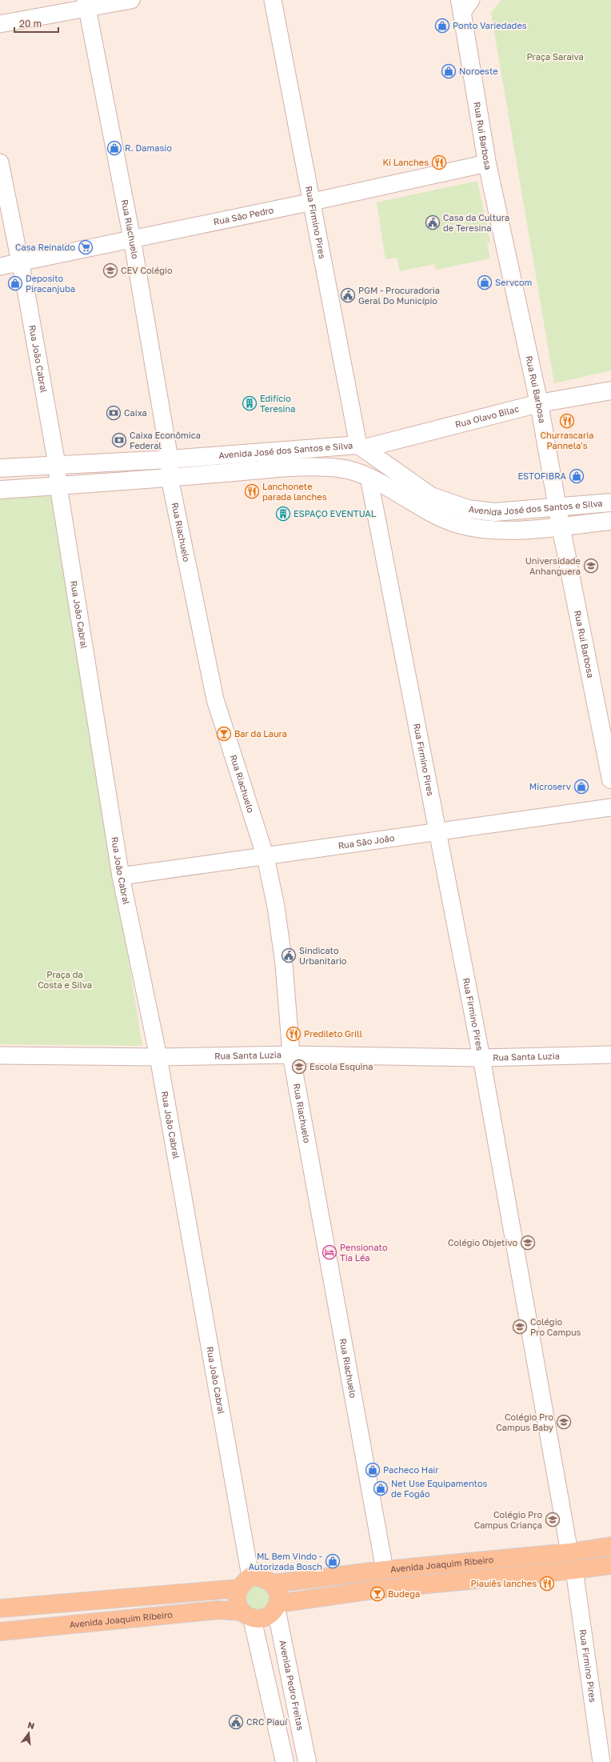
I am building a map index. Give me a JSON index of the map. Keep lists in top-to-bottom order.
{
  "streets": {
    "main road": [
      "Rua Rui Barbosa",
      "Rua Olavo Bilac",
      "Avenida José dos Santos e Silva",
      "Avenida Joaquim Ribeiro",
      "Avenida Pedro Freitas"
    ],
    "street": [
      "Rua São Pedro",
      "Rua Firmino Pires",
      "Rua Riachuelo",
      "Rua João Cabral",
      "Rua São João",
      "Rua Santa Luzia"
    ]
  },
  "crossings": [
    ["Rua Rui Barbosa", "Rua São Pedro"],
    ["Rua Rui Barbosa", "Rua Olavo Bilac"],
    ["Rua Rui Barbosa", "Avenida José dos Santos e Silva"],
    ["Rua São Pedro", "Rua Firmino Pires"],
    ["Rua São Pedro", "Rua Riachuelo"],
    ["Rua São Pedro", "Rua João Cabral"],
    ["Rua Firmino Pires", "Rua Olavo Bilac"],
    ["Rua Firmino Pires", "Avenida José dos Santos e Silva"],
    ["Rua Firmino Pires", "Rua São João"],
    ["Rua Firmino Pires", "Rua Santa Luzia"],
    ["Rua Firmino Pires", "Avenida Joaquim Ribeiro"],
    ["Rua Riachuelo", "Avenida José dos Santos e Silva"],
    ["Rua Riachuelo", "Rua São João"],
    ["Rua Riachuelo", "Rua Santa Luzia"],
    ["Rua Riachuelo", "Avenida Joaquim Ribeiro"],
    ["Rua João Cabral", "Avenida José dos Santos e Silva"],
    ["Rua João Cabral", "Rua São João"],
    ["Rua João Cabral", "Rua Santa Luzia"],
    ["Rua João Cabral", "Avenida Joaquim Ribeiro"],
    ["Rua João Cabral", "Avenida Pedro Freitas"],
    ["Rua Olavo Bilac", "Avenida José dos Santos e Silva"],
    ["Avenida Joaquim Ribeiro", "Avenida Pedro Freitas"]
  ],
  "parks": ["Praça Saraiva", "Praça da Costa e Silva"],
  "places": {
    "shop": [
      "Ponto Variedades",
      "Noroeste",
      "R. Damasio",
      "Servcom",
      "Deposito Piracanjuba",
      "ESTOFIBRA",
      "Microserv",
      "Pacheco Hair",
      "Net Use Equipamentos de Fogão",
      "ML Bem Vindo - Autorizada Bosch"
    ],
    "restaurant": [
      "Ki Lanches",
      "Churrascaria Pannela's",
      "Lanchonete parada lanches",
      "Predileto Grill",
      "Piauiês lanches"
    ],
    "public building": [
      "Casa da Cultura de Teresina",
      "PGM - Procuradoria Geral Do Município",
      "Sindicato Urbanitario",
      "CRC Piauí"
    ],
    "supermarket": ["Casa Reinaldo"],
    "school or university": [
      "CEV Colégio",
      "Universidade Anhanguera",
      "Escola Esquina",
      "Colégio Objetivo",
      "Colégio Pro Campus",
      "Colégio Pro Campus Baby",
      "Colégio Pro Campus Criança"
    ],
    "building": ["Edifício Teresina", "ESPAÇO EVENTUAL"],
    "bank": ["Caixa", "Caixa Econômica Federal"],
    "bar": ["Bar da Laura", "Budega"],
    "hotel": ["Pensionato Tia Léa"]
  },
  "scale_bar": "20 m",
  "north": "top"
}
